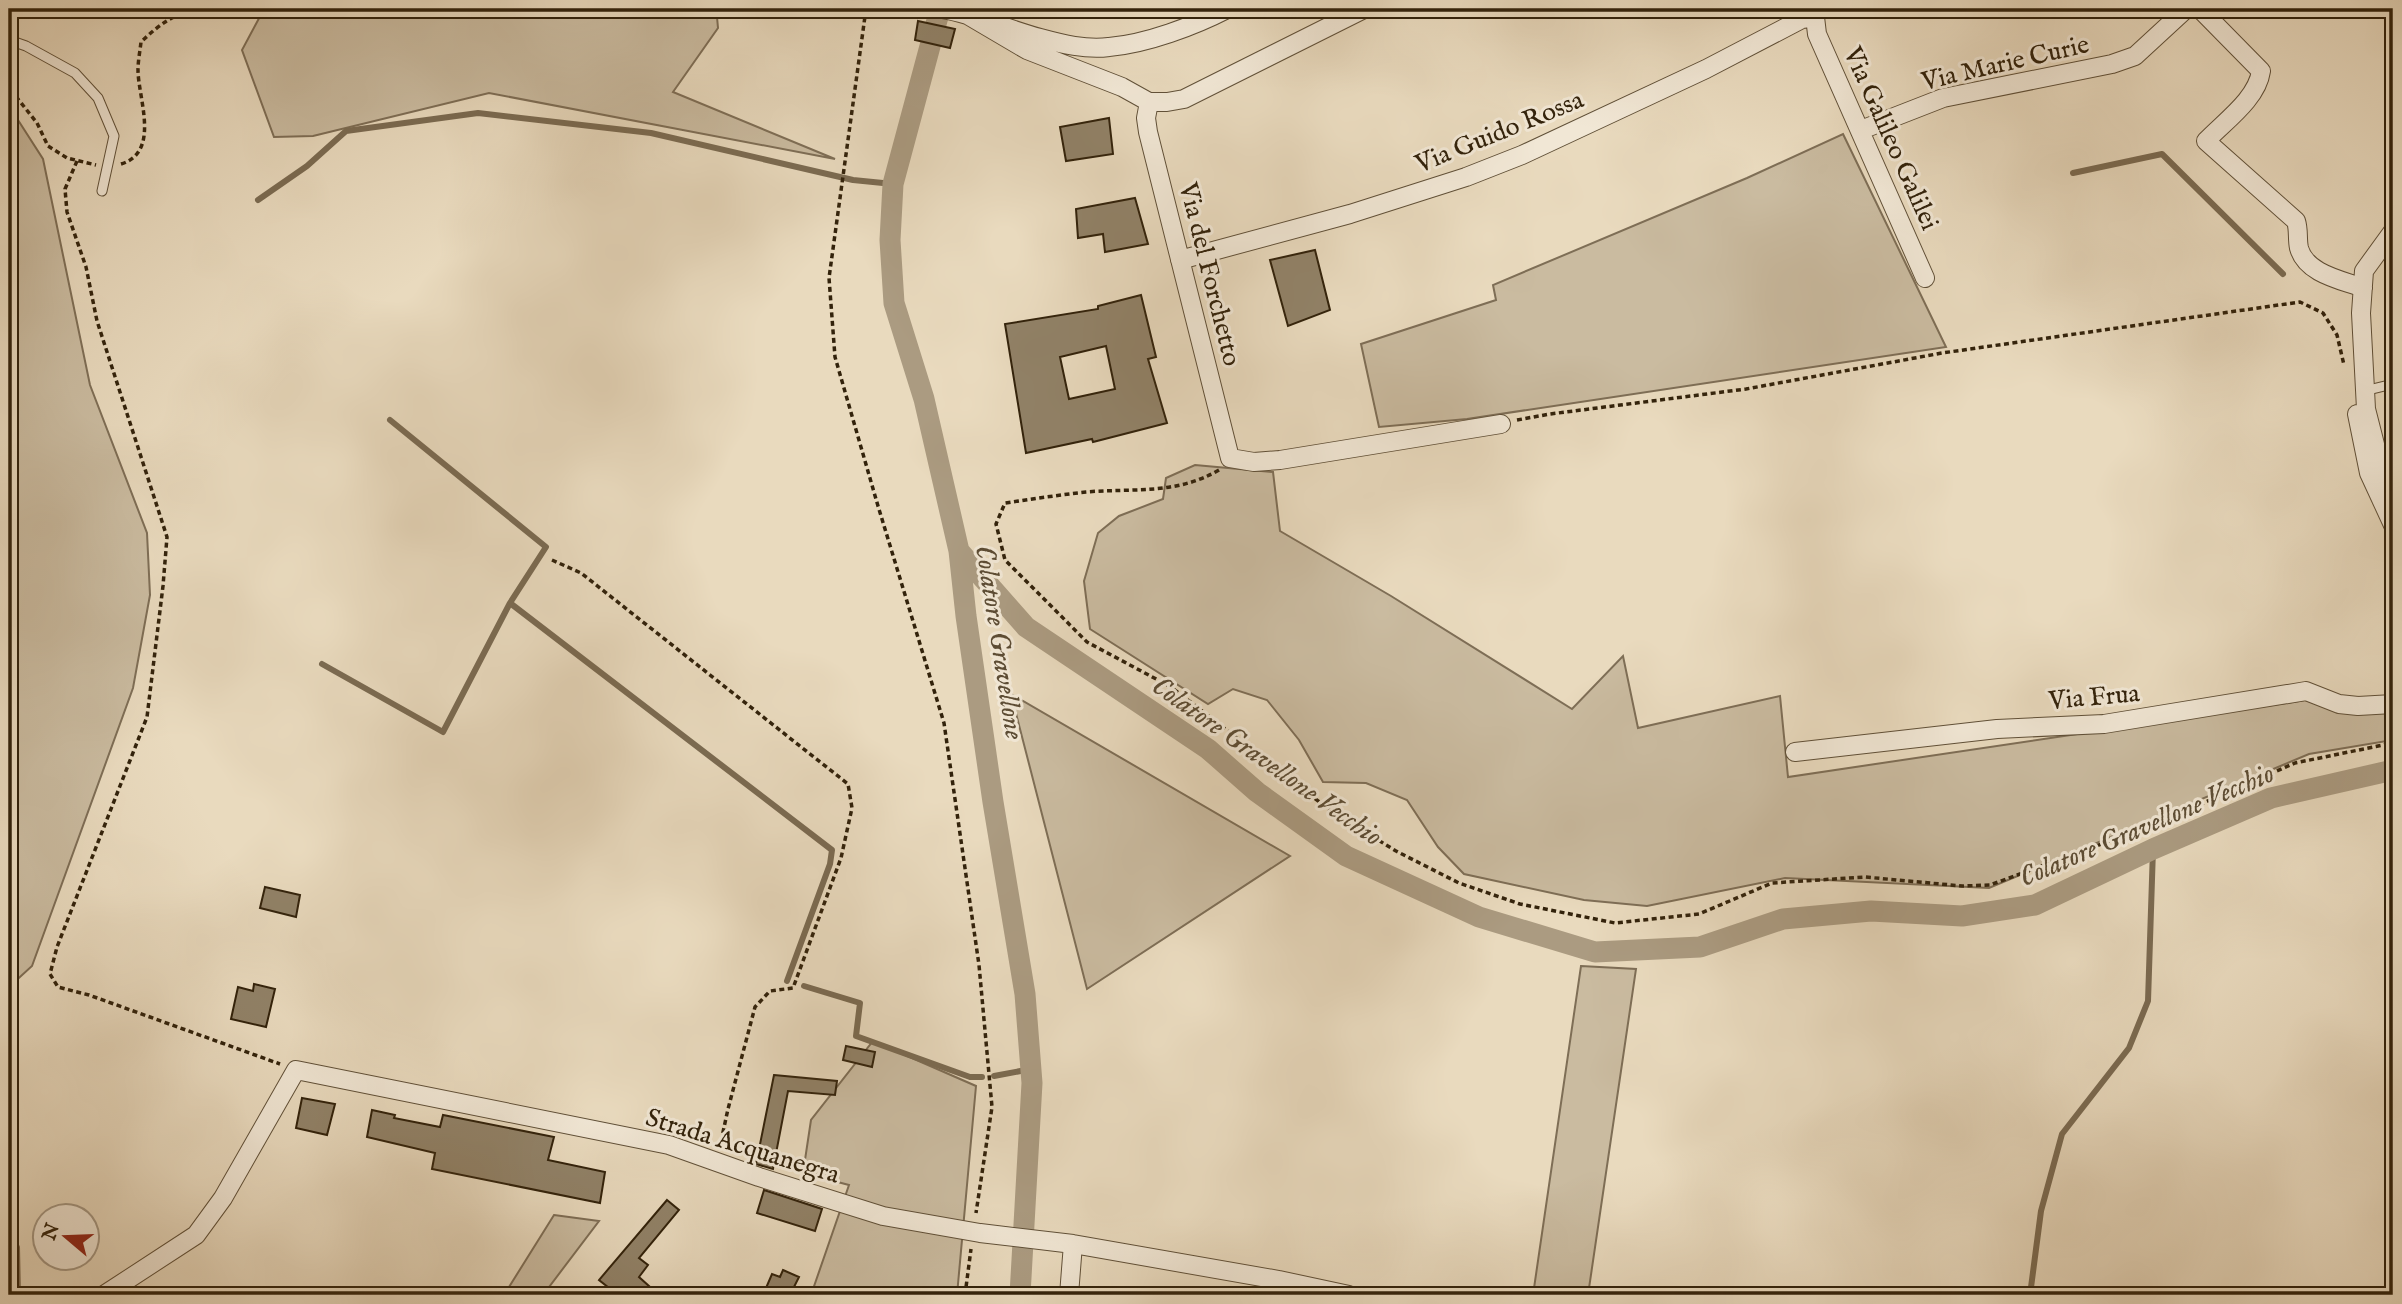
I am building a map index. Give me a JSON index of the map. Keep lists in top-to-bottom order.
{
  "streets": {
    "street": [
      "Via Marie Curie",
      "Via Guido Rossa",
      "Via Galileo Galilei",
      "Via del Forchetto",
      "Via Frua",
      "Strada Acquanegra"
    ]
  },
  "crossings": [
    ["Via Marie Curie", "Via Galileo Galilei"],
    ["Via Guido Rossa", "Via Galileo Galilei"],
    ["Via Guido Rossa", "Via del Forchetto"]
  ],
  "water": ["Colatore Gravellone", "Colatore Gravellone Vecchio"],
  "north": "left"
}
